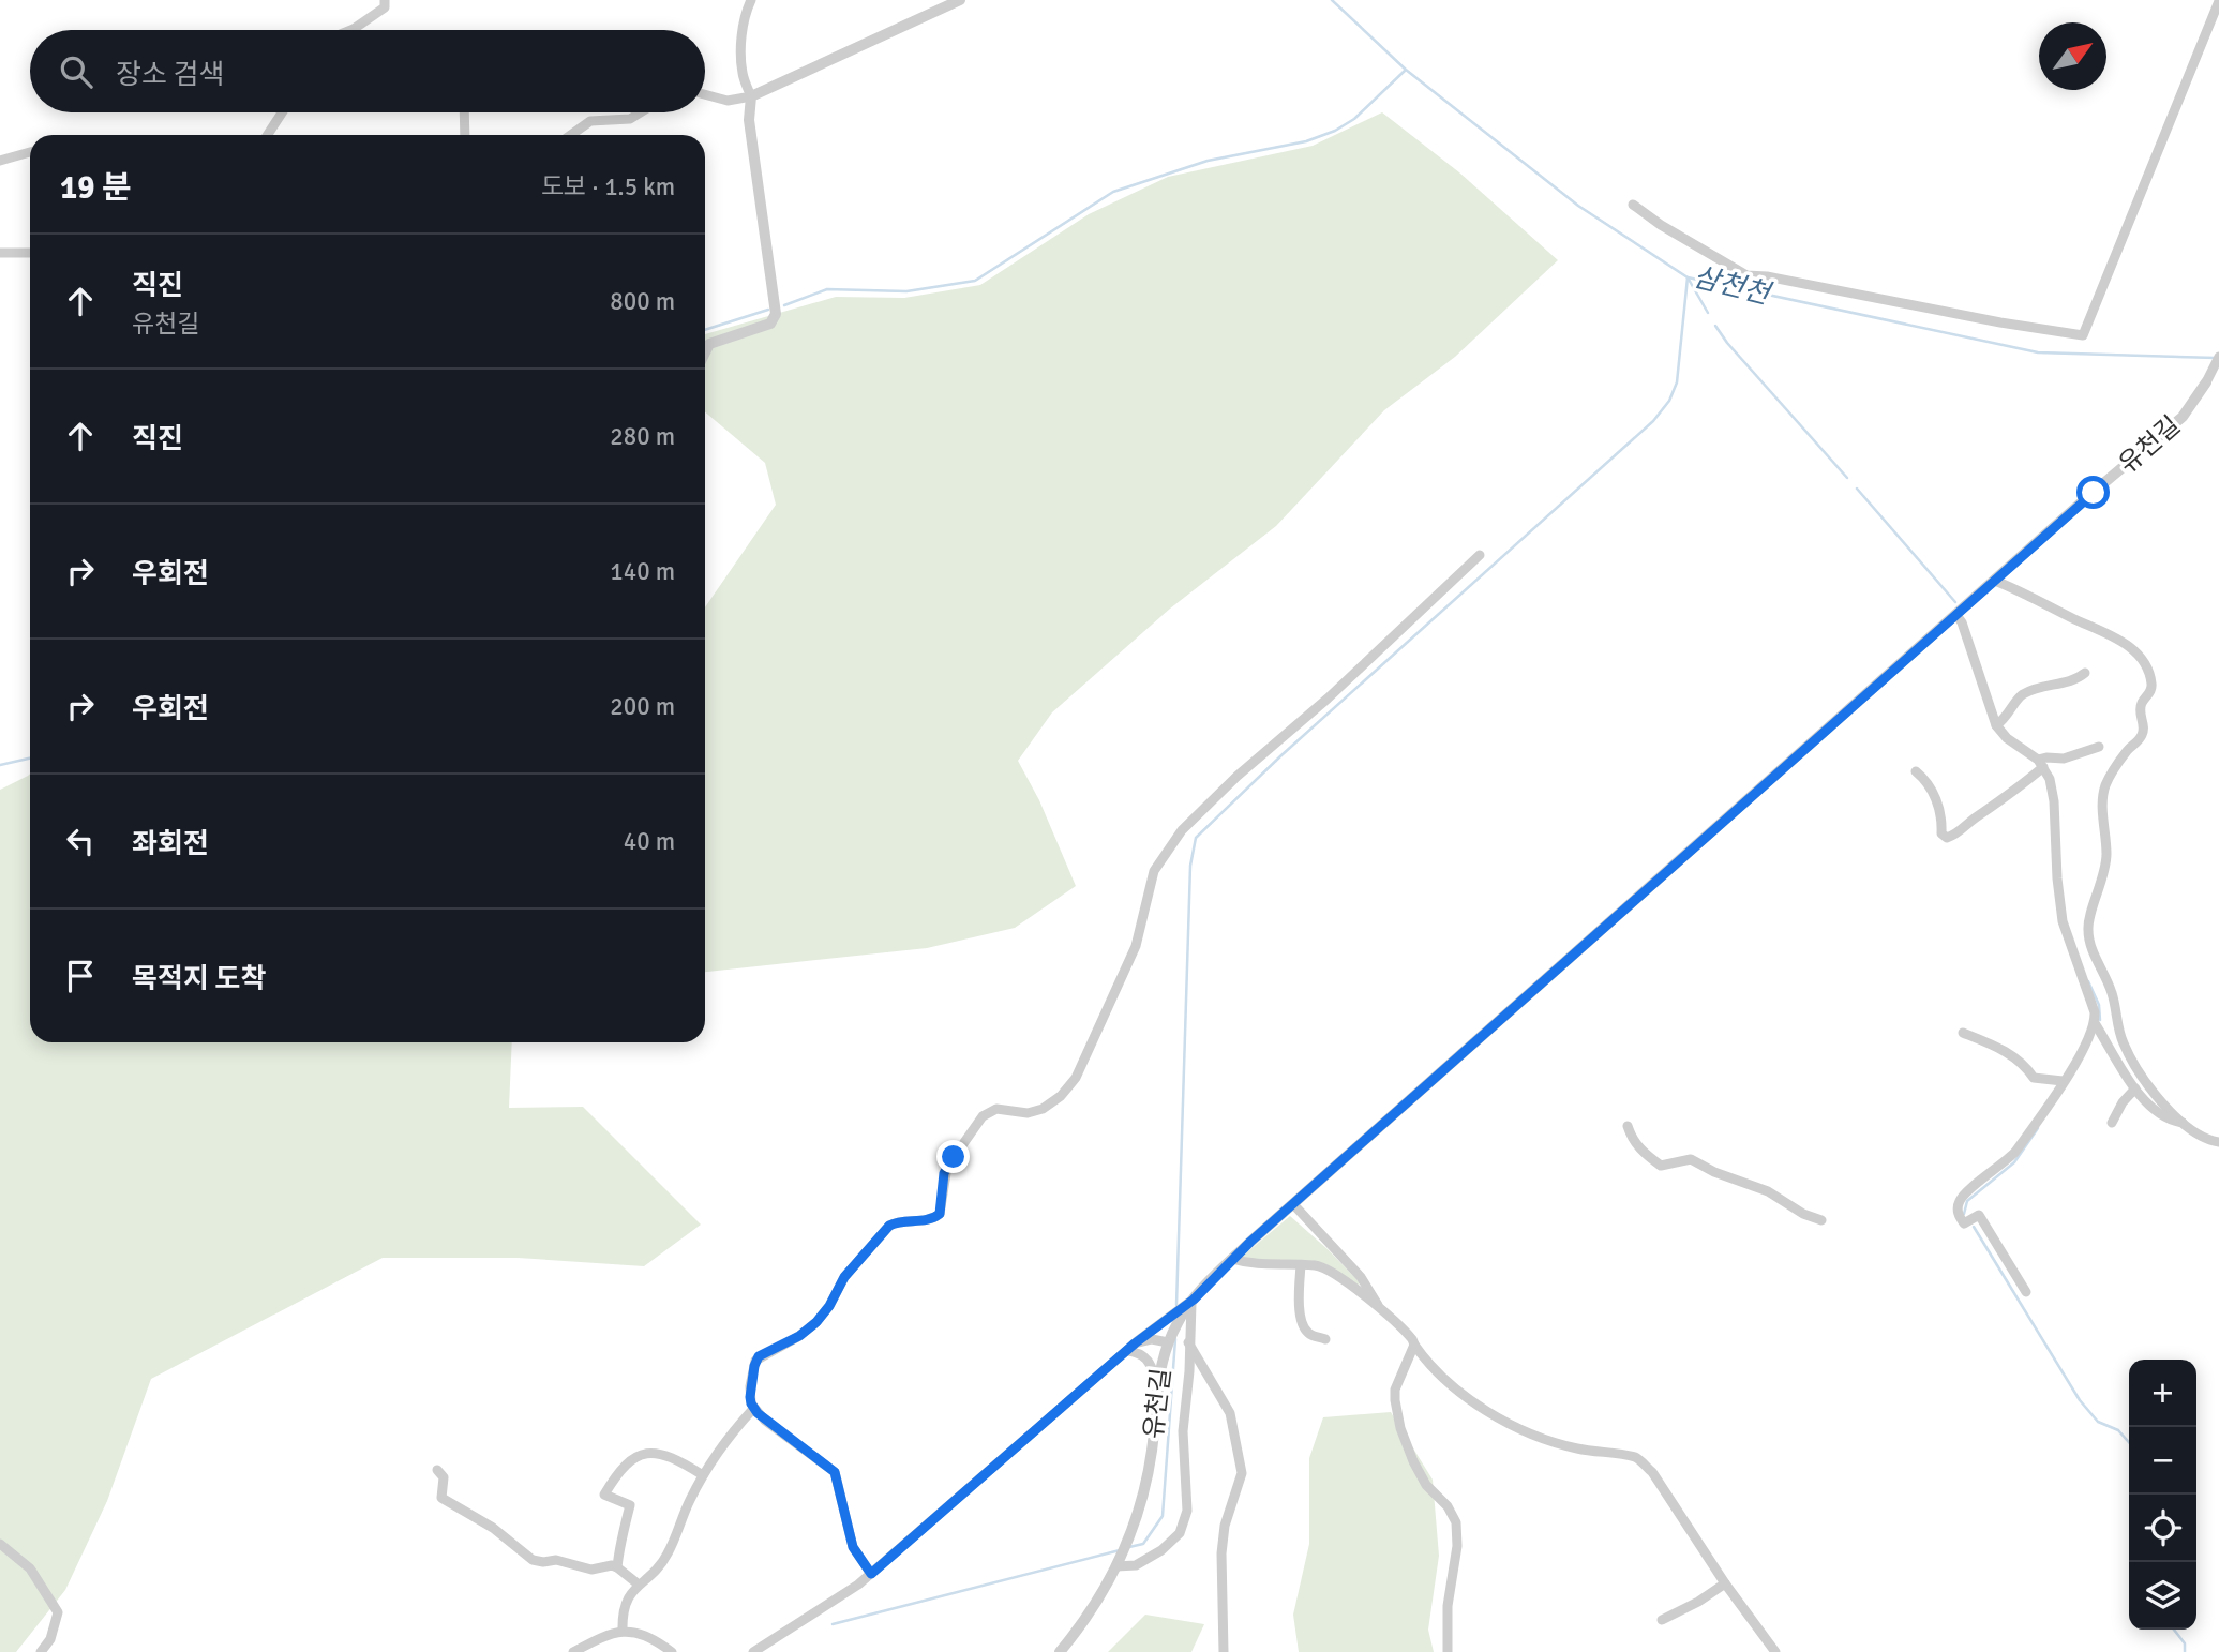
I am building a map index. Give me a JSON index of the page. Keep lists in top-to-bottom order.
{
  "streets": {
    "street": ["유천길"]
  },
  "water": ["삼천천"],
  "north": "top right",
  "page": {
    "search": "장소 검색",
    "heading": ["19 분", "도보 · 1.5 km"],
    "list": [
      ["직진", "유천길", "800 m"],
      ["직진", "280 m"],
      ["우회전", "140 m"],
      ["우회전", "200 m"],
      ["좌회전", "40 m"],
      "목적지 도착"
    ],
    "map_buttons": ["+", "−"]
  }
}
